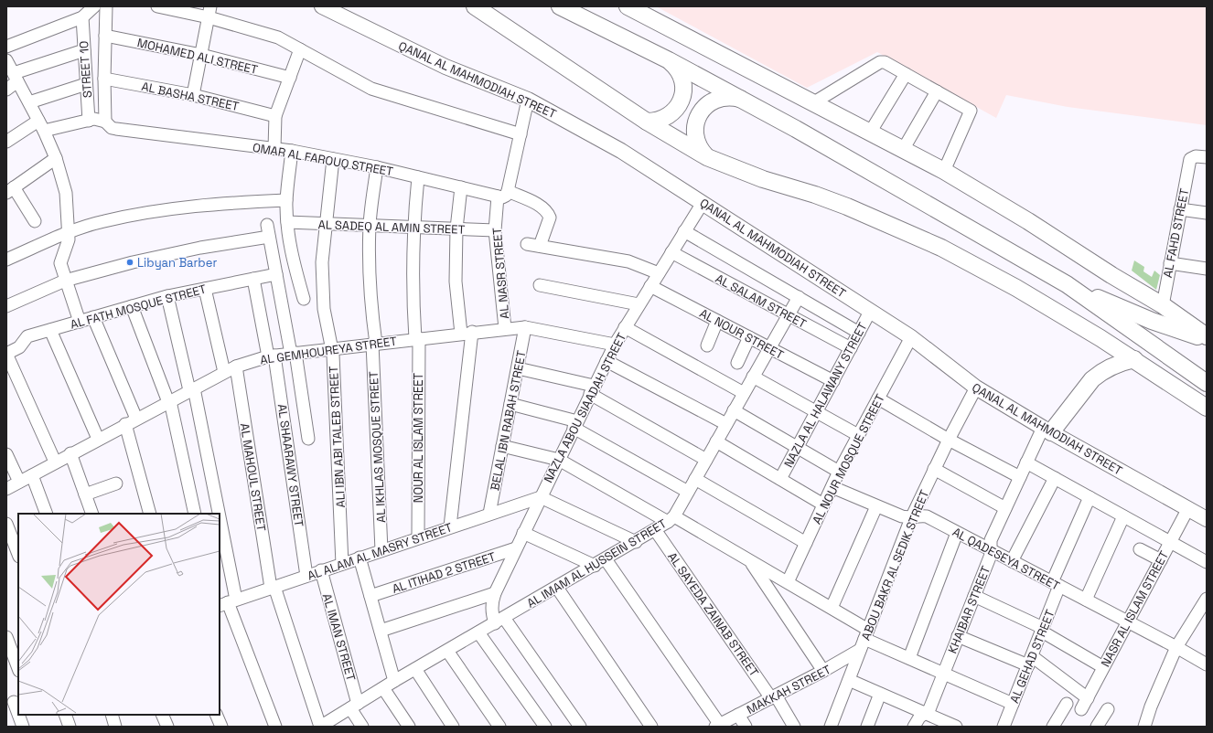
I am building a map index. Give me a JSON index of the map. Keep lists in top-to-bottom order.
{
  "streets": {
    "street": [
      "MOHAMED ALI STREET",
      "STREET 10",
      "QANAL AL MAHMODIAH STREET",
      "AL BASHA STREET",
      "OMAR AL FAROUQ STREET",
      "AL SADEQ AL AMIN STREET",
      "AL FAHD STREET",
      "AL NASR STREET",
      "AL SALAM STREET",
      "AL FATH MOSQUE STREET",
      "AL NOUR STREET",
      "AL GEMHOUREYA STREET",
      "NAZLA AL HALAWANY STREET",
      "NAZLA ABOU SIAADAH STREET",
      "BELAL IBN RABAH STREET",
      "ALI IBN ABI TALEB STREET",
      "NOUR AL ISLAM STREET",
      "AL IKHLAS MOSQUE STREET",
      "AL NOUR MOSQUE STREET",
      "AL SHAARAWY STREET",
      "AL MAHOUL STREET",
      "AL ALAM AL MASRY STREET",
      "AL QADESEYA STREET",
      "AL IMAM AL HUSSEIN STREET",
      "ABOU BAKR AL SEDIK STREET",
      "AL ITIHAD 2 STREET",
      "NASR AL ISLAM STREET",
      "KHAIBAR STREET",
      "AL SAYEDA ZAINAB STREET",
      "AL IMAN STREET",
      "AL GEHAD STREET",
      "MAKKAH STREET"
    ]
  },
  "crossings": [
    ["STREET 10", "OMAR AL FAROUQ STREET"],
    ["QANAL AL MAHMODIAH STREET", "NAZLA AL HALAWANY STREET"],
    ["QANAL AL MAHMODIAH STREET", "NAZLA ABOU SIAADAH STREET"],
    ["QANAL AL MAHMODIAH STREET", "AL NOUR MOSQUE STREET"],
    ["QANAL AL MAHMODIAH STREET", "ABOU BAKR AL SEDIK STREET"],
    ["QANAL AL MAHMODIAH STREET", "NASR AL ISLAM STREET"],
    ["QANAL AL MAHMODIAH STREET", "KHAIBAR STREET"],
    ["OMAR AL FAROUQ STREET", "AL NASR STREET"],
    ["OMAR AL FAROUQ STREET", "ALI IBN ABI TALEB STREET"],
    ["OMAR AL FAROUQ STREET", "NOUR AL ISLAM STREET"],
    ["OMAR AL FAROUQ STREET", "AL IKHLAS MOSQUE STREET"],
    ["AL SADEQ AL AMIN STREET", "AL NASR STREET"],
    ["AL SADEQ AL AMIN STREET", "ALI IBN ABI TALEB STREET"],
    ["AL SADEQ AL AMIN STREET", "NOUR AL ISLAM STREET"],
    ["AL SADEQ AL AMIN STREET", "AL IKHLAS MOSQUE STREET"],
    ["AL NASR STREET", "AL GEMHOUREYA STREET"],
    ["AL SALAM STREET", "NAZLA AL HALAWANY STREET"],
    ["AL SALAM STREET", "NAZLA ABOU SIAADAH STREET"],
    ["AL SALAM STREET", "AL IMAM AL HUSSEIN STREET"],
    ["AL FATH MOSQUE STREET", "AL SHAARAWY STREET"],
    ["AL NOUR STREET", "NAZLA AL HALAWANY STREET"],
    ["AL NOUR STREET", "NAZLA ABOU SIAADAH STREET"],
    ["AL NOUR STREET", "AL IMAM AL HUSSEIN STREET"],
    ["AL GEMHOUREYA STREET", "NAZLA ABOU SIAADAH STREET"],
    ["AL GEMHOUREYA STREET", "BELAL IBN RABAH STREET"],
    ["AL GEMHOUREYA STREET", "ALI IBN ABI TALEB STREET"],
    ["AL GEMHOUREYA STREET", "NOUR AL ISLAM STREET"],
    ["AL GEMHOUREYA STREET", "AL IKHLAS MOSQUE STREET"],
    ["AL GEMHOUREYA STREET", "AL SHAARAWY STREET"],
    ["AL GEMHOUREYA STREET", "AL MAHOUL STREET"],
    ["NAZLA ABOU SIAADAH STREET", "AL ALAM AL MASRY STREET"],
    ["NAZLA ABOU SIAADAH STREET", "AL IMAM AL HUSSEIN STREET"],
    ["NAZLA ABOU SIAADAH STREET", "AL ITIHAD 2 STREET"],
    ["BELAL IBN RABAH STREET", "AL ALAM AL MASRY STREET"],
    ["ALI IBN ABI TALEB STREET", "AL ALAM AL MASRY STREET"],
    ["NOUR AL ISLAM STREET", "AL ALAM AL MASRY STREET"],
    ["AL IKHLAS MOSQUE STREET", "AL ALAM AL MASRY STREET"],
    ["AL NOUR MOSQUE STREET", "AL QADESEYA STREET"],
    ["AL SHAARAWY STREET", "AL ALAM AL MASRY STREET"],
    ["AL MAHOUL STREET", "AL ALAM AL MASRY STREET"],
    ["AL MAHOUL STREET", "AL IMAM AL HUSSEIN STREET"],
    ["AL ALAM AL MASRY STREET", "AL IMAN STREET"],
    ["AL QADESEYA STREET", "ABOU BAKR AL SEDIK STREET"],
    ["AL QADESEYA STREET", "NASR AL ISLAM STREET"],
    ["AL QADESEYA STREET", "KHAIBAR STREET"],
    ["AL QADESEYA STREET", "AL GEHAD STREET"],
    ["AL IMAM AL HUSSEIN STREET", "AL SAYEDA ZAINAB STREET"],
    ["AL IMAM AL HUSSEIN STREET", "AL IMAN STREET"],
    ["ABOU BAKR AL SEDIK STREET", "MAKKAH STREET"],
    ["AL SAYEDA ZAINAB STREET", "MAKKAH STREET"]
  ],
  "places": ["Libyan Barber"]
}
